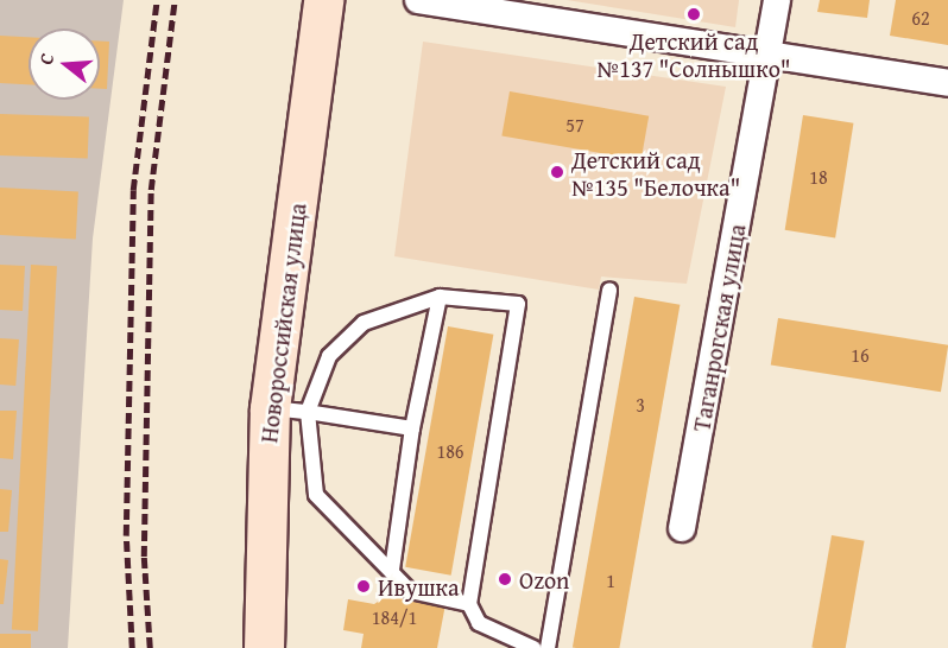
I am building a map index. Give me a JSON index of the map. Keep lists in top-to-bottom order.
{
  "streets": {
    "main road": ["Новороссийская улица"],
    "street": ["Таганрогская улица"]
  },
  "places": [
    "Детский сад №137 \"Солнышко\"",
    "Детский сад №135 \"Белочка\"",
    "Ozon",
    "Ивушка"
  ],
  "house_numbers": [
    "62",
    "57",
    "18",
    "16",
    "3",
    "186",
    "1",
    "184/1"
  ],
  "north": "left"
}
